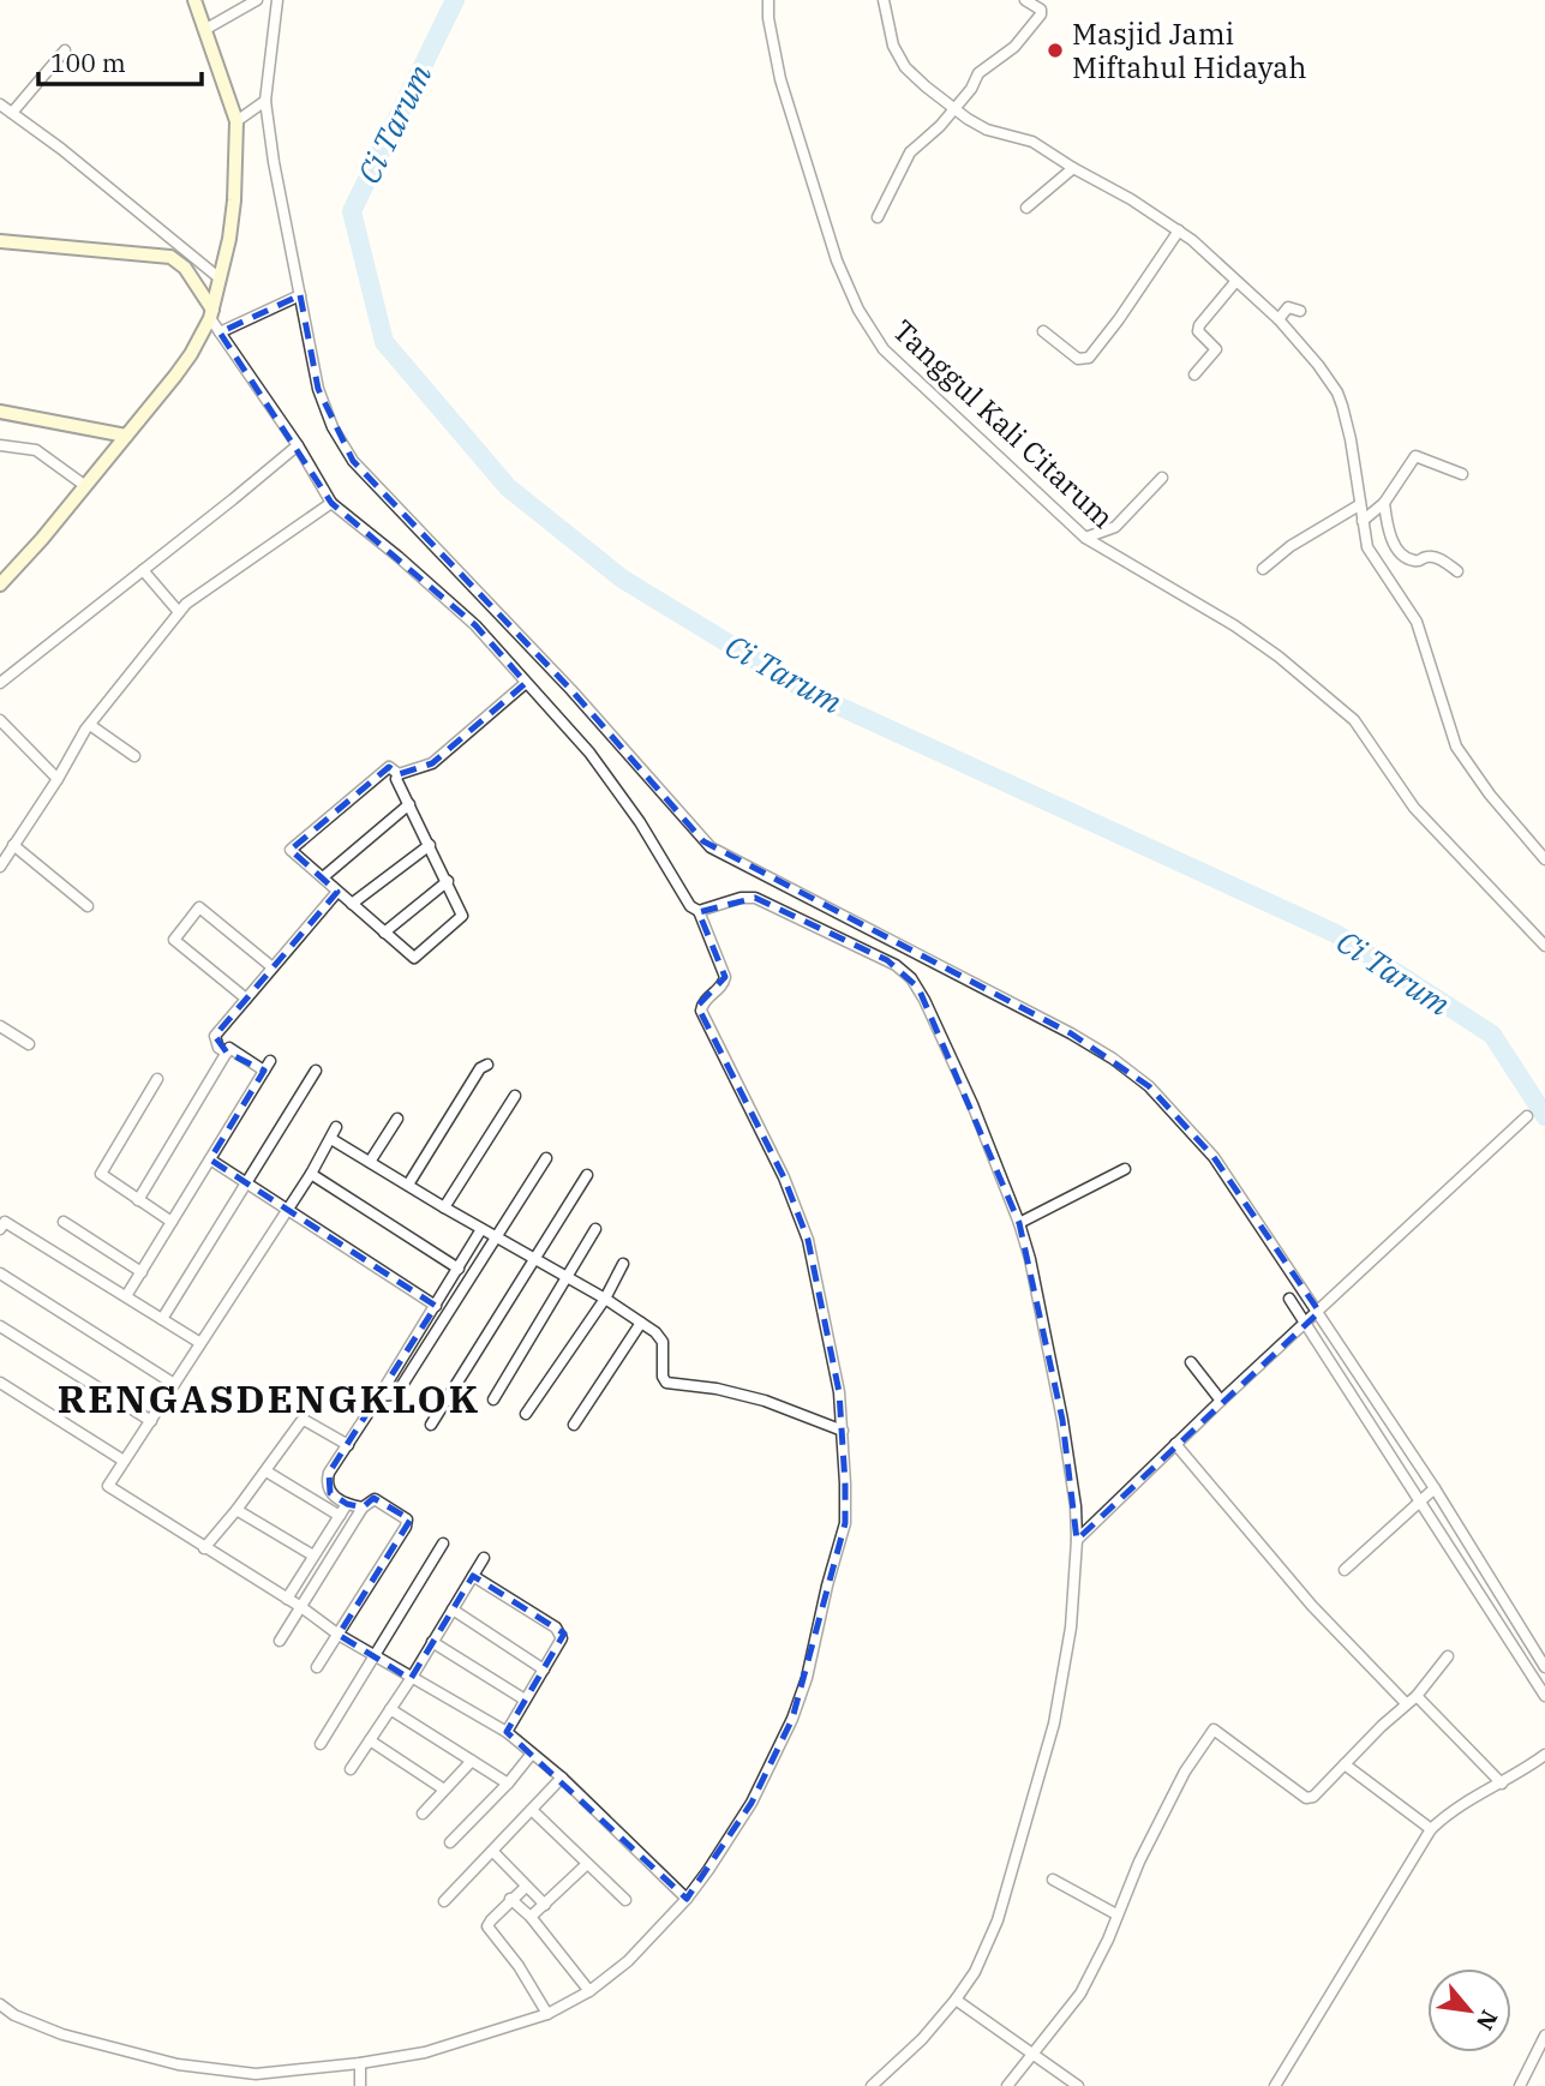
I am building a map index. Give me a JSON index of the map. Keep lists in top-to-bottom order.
{
  "streets": {
    "street": ["Tanggul Kali Citarum"]
  },
  "districts": ["RENGASDENGKLOK"],
  "water": ["Ci Tarum"],
  "places": ["Masjid Jami Miftahul Hidayah"],
  "scale_bar": "100 m",
  "north": "bottom right"
}
